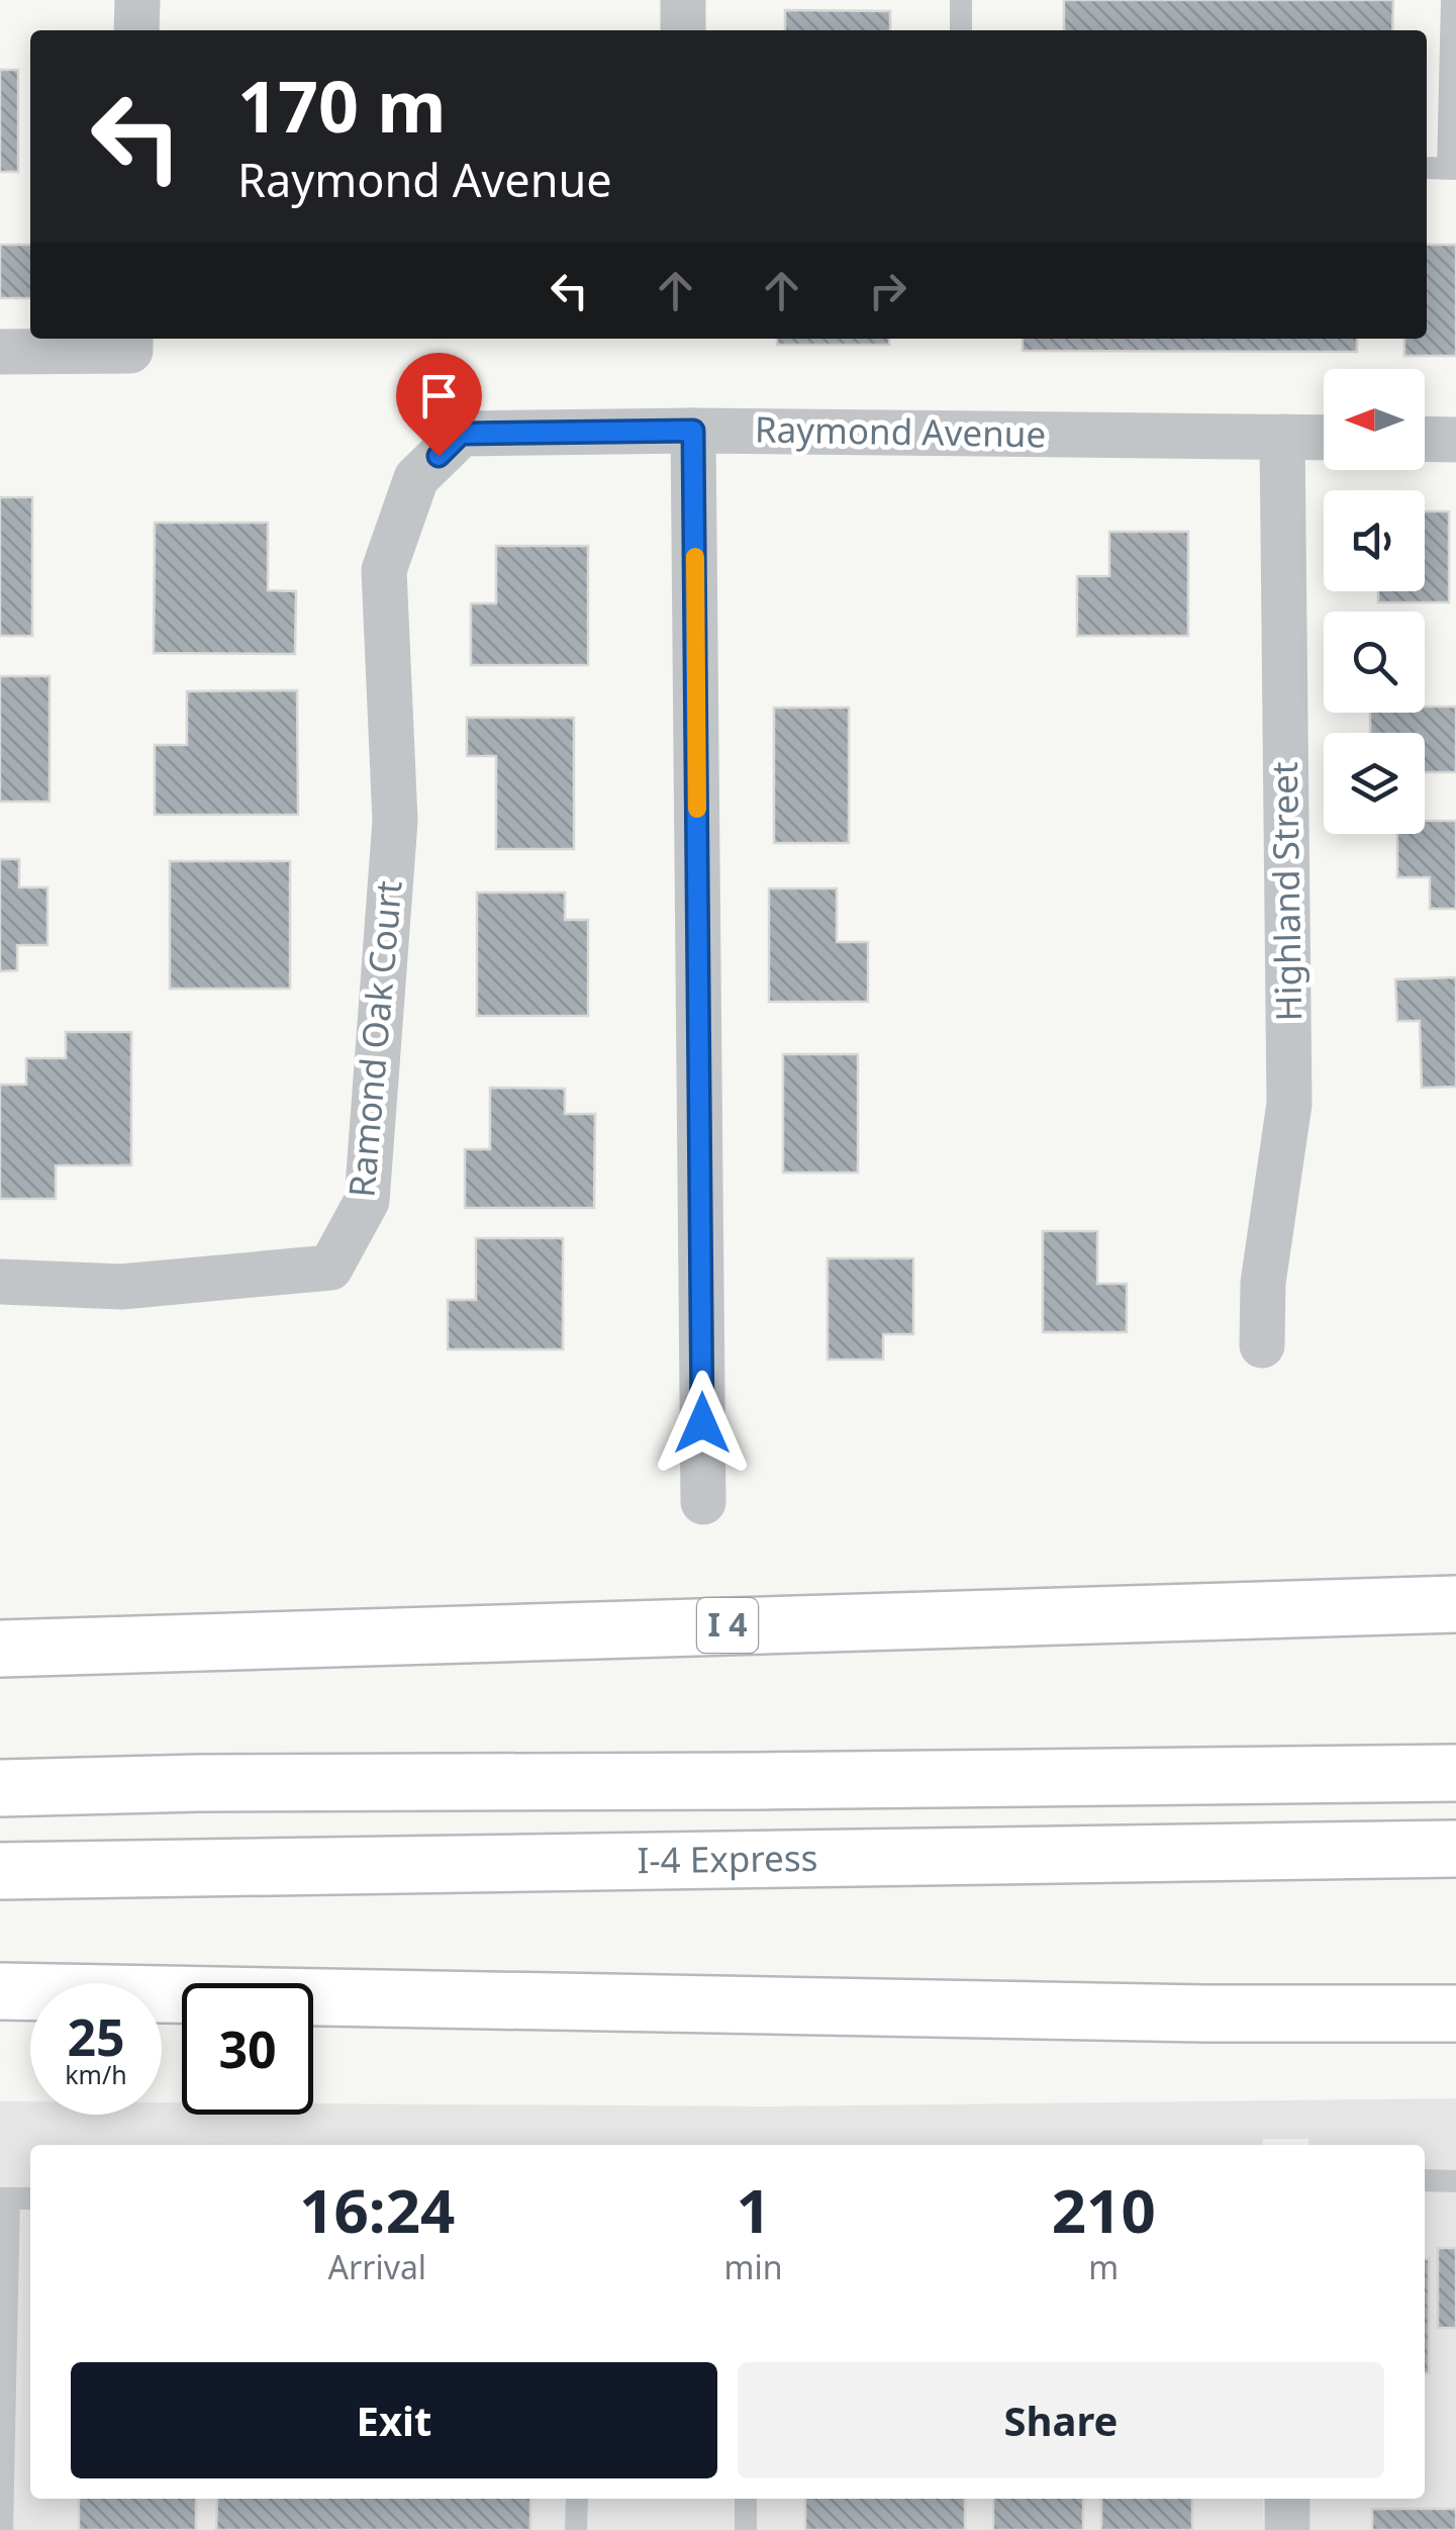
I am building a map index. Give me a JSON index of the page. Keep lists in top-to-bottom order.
{
  "streets": {
    "highway": ["I 4", "I-4 Express"],
    "street": ["Raymond Avenue", "Highland Street", "Ramond Oak Court"]
  },
  "crossings": [
    ["Raymond Avenue", "Highland Street"],
    ["Raymond Avenue", "Ramond Oak Court"]
  ],
  "north": "left",
  "page": {
    "turn": ["170 m", "Raymond Avenue"],
    "speed": "25 km/h",
    "limit": "30",
    "eta": [
      "16:24",
      "Arrival",
      "1",
      "min",
      "210",
      "m"
    ],
    "buttons": ["Exit", "Share"]
  }
}
